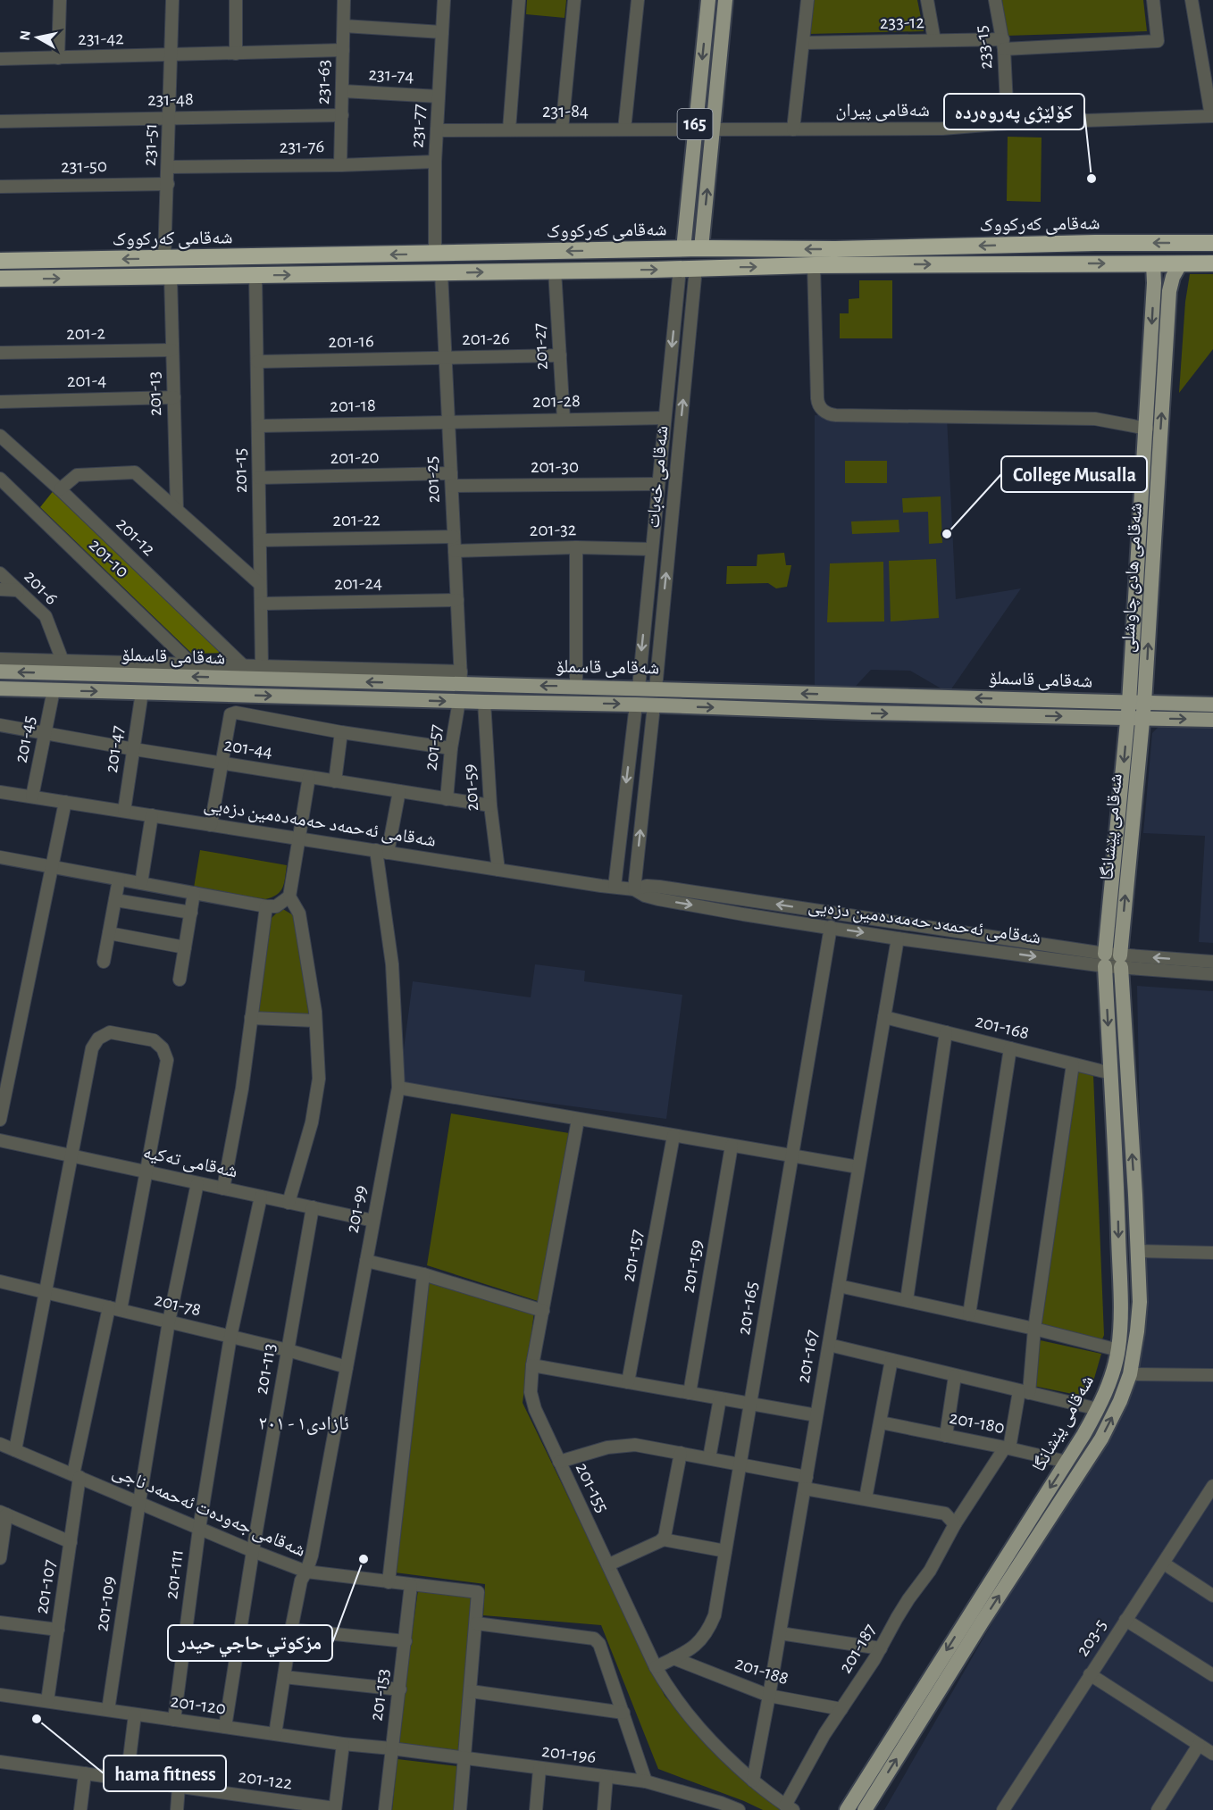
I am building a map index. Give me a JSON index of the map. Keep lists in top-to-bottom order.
{
  "streets": {
    "highway": ["شەقامی کەرکووک"],
    "main road": [
      "165",
      "شەقامی هادی چاوشلی",
      "شەقامی قاسملۆ",
      "شەقامی پێشانگا"
    ],
    "street": [
      "233-12",
      "231-42",
      "233-15",
      "231-74",
      "231-63",
      "231-48",
      "شەقامی پیران",
      "231-84",
      "231-77",
      "231-51",
      "231-76",
      "231-50",
      "201-2",
      "201-26",
      "201-16",
      "201-27",
      "201-4",
      "201-13",
      "201-28",
      "201-18",
      "201-20",
      "201-30",
      "201-15",
      "شەقامی خەبات",
      "201-25",
      "201-22",
      "201-32",
      "201-12",
      "201-10",
      "201-24",
      "201-6",
      "201-45",
      "201-57",
      "201-44",
      "201-47",
      "201-59",
      "شەقامی ئەحمەد حەمەدەمین دزەیی",
      "201-168",
      "شەقامی تەکیە",
      "201-99",
      "201-157",
      "201-159",
      "201-78",
      "201-165",
      "201-167",
      "201-113",
      "201-180",
      "201-155",
      "شەقامی جەودەت ئەحمەد ناجی",
      "201-111",
      "201-107",
      "201-109",
      "203-5",
      "201-187",
      "201-188",
      "201-153",
      "201-120",
      "201-196",
      "201-122"
    ]
  },
  "crossings": [
    ["233-12", "233-15"],
    ["231-42", "231-63"],
    ["231-42", "231-51"],
    ["233-15", "شەقامی پیران"],
    ["231-74", "231-63"],
    ["231-74", "231-77"],
    ["231-63", "231-48"],
    ["231-63", "231-76"],
    ["231-48", "231-51"],
    ["شەقامی پیران", "165"],
    ["231-84", "165"],
    ["231-84", "231-77"],
    ["165", "شەقامی کەرکووک"],
    ["231-77", "231-76"],
    ["231-77", "شەقامی کەرکووک"],
    ["231-51", "231-76"],
    ["231-51", "231-50"],
    ["231-51", "شەقامی کەرکووک"],
    ["شەقامی کەرکووک", "201-27"],
    ["شەقامی کەرکووک", "201-13"],
    ["شەقامی کەرکووک", "201-15"],
    ["شەقامی کەرکووک", "شەقامی خەبات"],
    ["شەقامی کەرکووک", "201-25"],
    ["شەقامی کەرکووک", "شەقامی هادی چاوشلی"],
    ["201-2", "201-13"],
    ["201-26", "201-16"],
    ["201-26", "201-27"],
    ["201-26", "201-25"],
    ["201-16", "201-15"],
    ["201-16", "201-25"],
    ["201-27", "201-28"],
    ["201-4", "201-13"],
    ["201-28", "201-18"],
    ["201-28", "شەقامی خەبات"],
    ["201-28", "201-25"],
    ["201-18", "201-15"],
    ["201-18", "201-25"],
    ["201-20", "201-30"],
    ["201-20", "201-15"],
    ["201-20", "201-25"],
    ["201-30", "شەقامی خەبات"],
    ["201-30", "201-25"],
    ["201-15", "201-22"],
    ["201-15", "201-24"],
    ["شەقامی خەبات", "201-32"],
    ["شەقامی خەبات", "شەقامی قاسملۆ"],
    ["201-25", "201-22"],
    ["201-25", "201-32"],
    ["201-25", "201-24"],
    ["201-25", "شەقامی قاسملۆ"],
    ["شەقامی هادی چاوشلی", "شەقامی قاسملۆ"],
    ["شەقامی هادی چاوشلی", "شەقامی پێشانگا"],
    ["شەقامی قاسملۆ", "201-45"],
    ["شەقامی قاسملۆ", "201-57"],
    ["شەقامی قاسملۆ", "201-47"],
    ["شەقامی قاسملۆ", "201-59"],
    ["شەقامی قاسملۆ", "شەقامی پێشانگا"],
    ["201-45", "201-44"],
    ["201-45", "شەقامی ئەحمەد حەمەدەمین دزەیی"],
    ["201-57", "201-44"],
    ["201-44", "201-47"],
    ["201-44", "201-59"],
    ["201-44", "201-99"],
    ["201-47", "شەقامی ئەحمەد حەمەدەمین دزەیی"],
    ["201-59", "شەقامی ئەحمەد حەمەدەمین دزەیی"],
    ["شەقامی ئەحمەد حەمەدەمین دزەیی", "شەقامی پێشانگا"],
    ["شەقامی ئەحمەد حەمەدەمین دزەیی", "201-99"],
    ["شەقامی ئەحمەد حەمەدەمین دزەیی", "201-165"],
    ["شەقامی ئەحمەد حەمەدەمین دزەیی", "201-167"],
    ["شەقامی پێشانگا", "201-168"],
    ["شەقامی پێشانگا", "201-180"],
    ["201-168", "201-167"],
    ["شەقامی تەکیە", "201-99"],
    ["شەقامی تەکیە", "201-113"],
    ["شەقامی تەکیە", "201-111"],
    ["شەقامی تەکیە", "201-107"],
    ["شەقامی تەکیە", "201-109"],
    ["201-99", "201-78"],
    ["201-99", "شەقامی جەودەت ئەحمەد ناجی"],
    ["201-99", "201-120"],
    ["201-78", "201-113"],
    ["201-78", "201-111"],
    ["201-78", "201-107"],
    ["201-78", "201-109"],
    ["201-165", "201-155"],
    ["201-165", "201-188"],
    ["201-167", "201-155"],
    ["201-167", "201-188"],
    ["201-113", "شەقامی جەودەت ئەحمەد ناجی"],
    ["201-113", "201-120"],
    ["201-180", "201-187"],
    ["201-155", "201-187"],
    ["شەقامی جەودەت ئەحمەد ناجی", "201-111"],
    ["شەقامی جەودەت ئەحمەد ناجی", "201-107"],
    ["شەقامی جەودەت ئەحمەد ناجی", "201-109"],
    ["شەقامی جەودەت ئەحمەد ناجی", "201-153"],
    ["201-111", "201-120"],
    ["201-107", "201-120"],
    ["201-109", "201-120"],
    ["201-187", "201-188"],
    ["201-153", "201-120"],
    ["201-153", "201-196"],
    ["201-120", "201-196"]
  ],
  "districts": ["ئازادی١ - ٢٠١"],
  "places": [
    "کۆلێژی پەروەردە",
    "College Musalla",
    "مزكوتي حاجي حيدر",
    "hama fitness"
  ],
  "north": "left"
}
